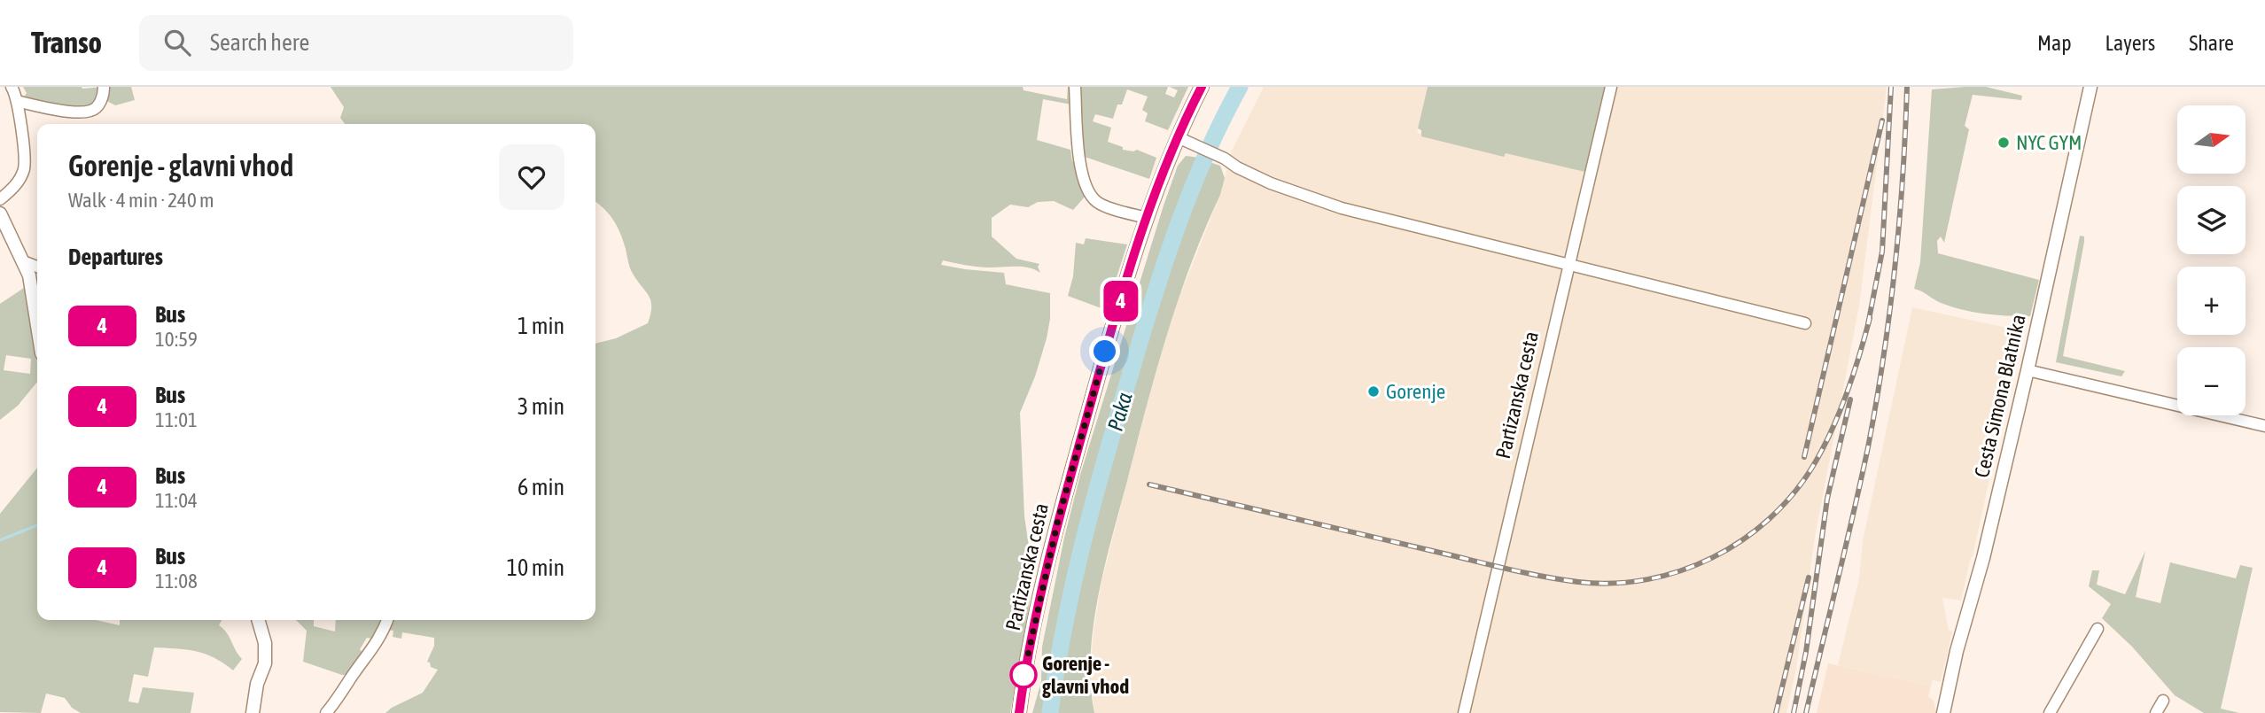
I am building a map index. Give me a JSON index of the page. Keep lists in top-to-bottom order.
{
  "streets": {
    "main road": ["Partizanska cesta"],
    "street": ["Cesta Simona Blatnika"]
  },
  "water": ["Paka"],
  "places": ["NYC GYM", "Gorenje", "Gorenje - glavni vhod"],
  "lines": ["bus line 4"],
  "north": "right",
  "page": {
    "header": "Transo",
    "search": "Search here",
    "nav": ["Map", "Layers", "Share"],
    "on_map": "4",
    "map_buttons": ["+", "−"],
    "heading": [
      ["Gorenje - glavni vhod", "Walk · 4 min · 240 m"],
      "Departures"
    ],
    "list": [
      {
        "mark": "4",
        "name": "Bus",
        "note": "10:59",
        "value": "1 min"
      },
      {
        "mark": "4",
        "name": "Bus",
        "note": "11:01",
        "value": "3 min"
      },
      {
        "mark": "4",
        "name": "Bus",
        "note": "11:04",
        "value": "6 min"
      },
      {
        "mark": "4",
        "name": "Bus",
        "note": "11:08",
        "value": "10 min"
      }
    ]
  }
}
